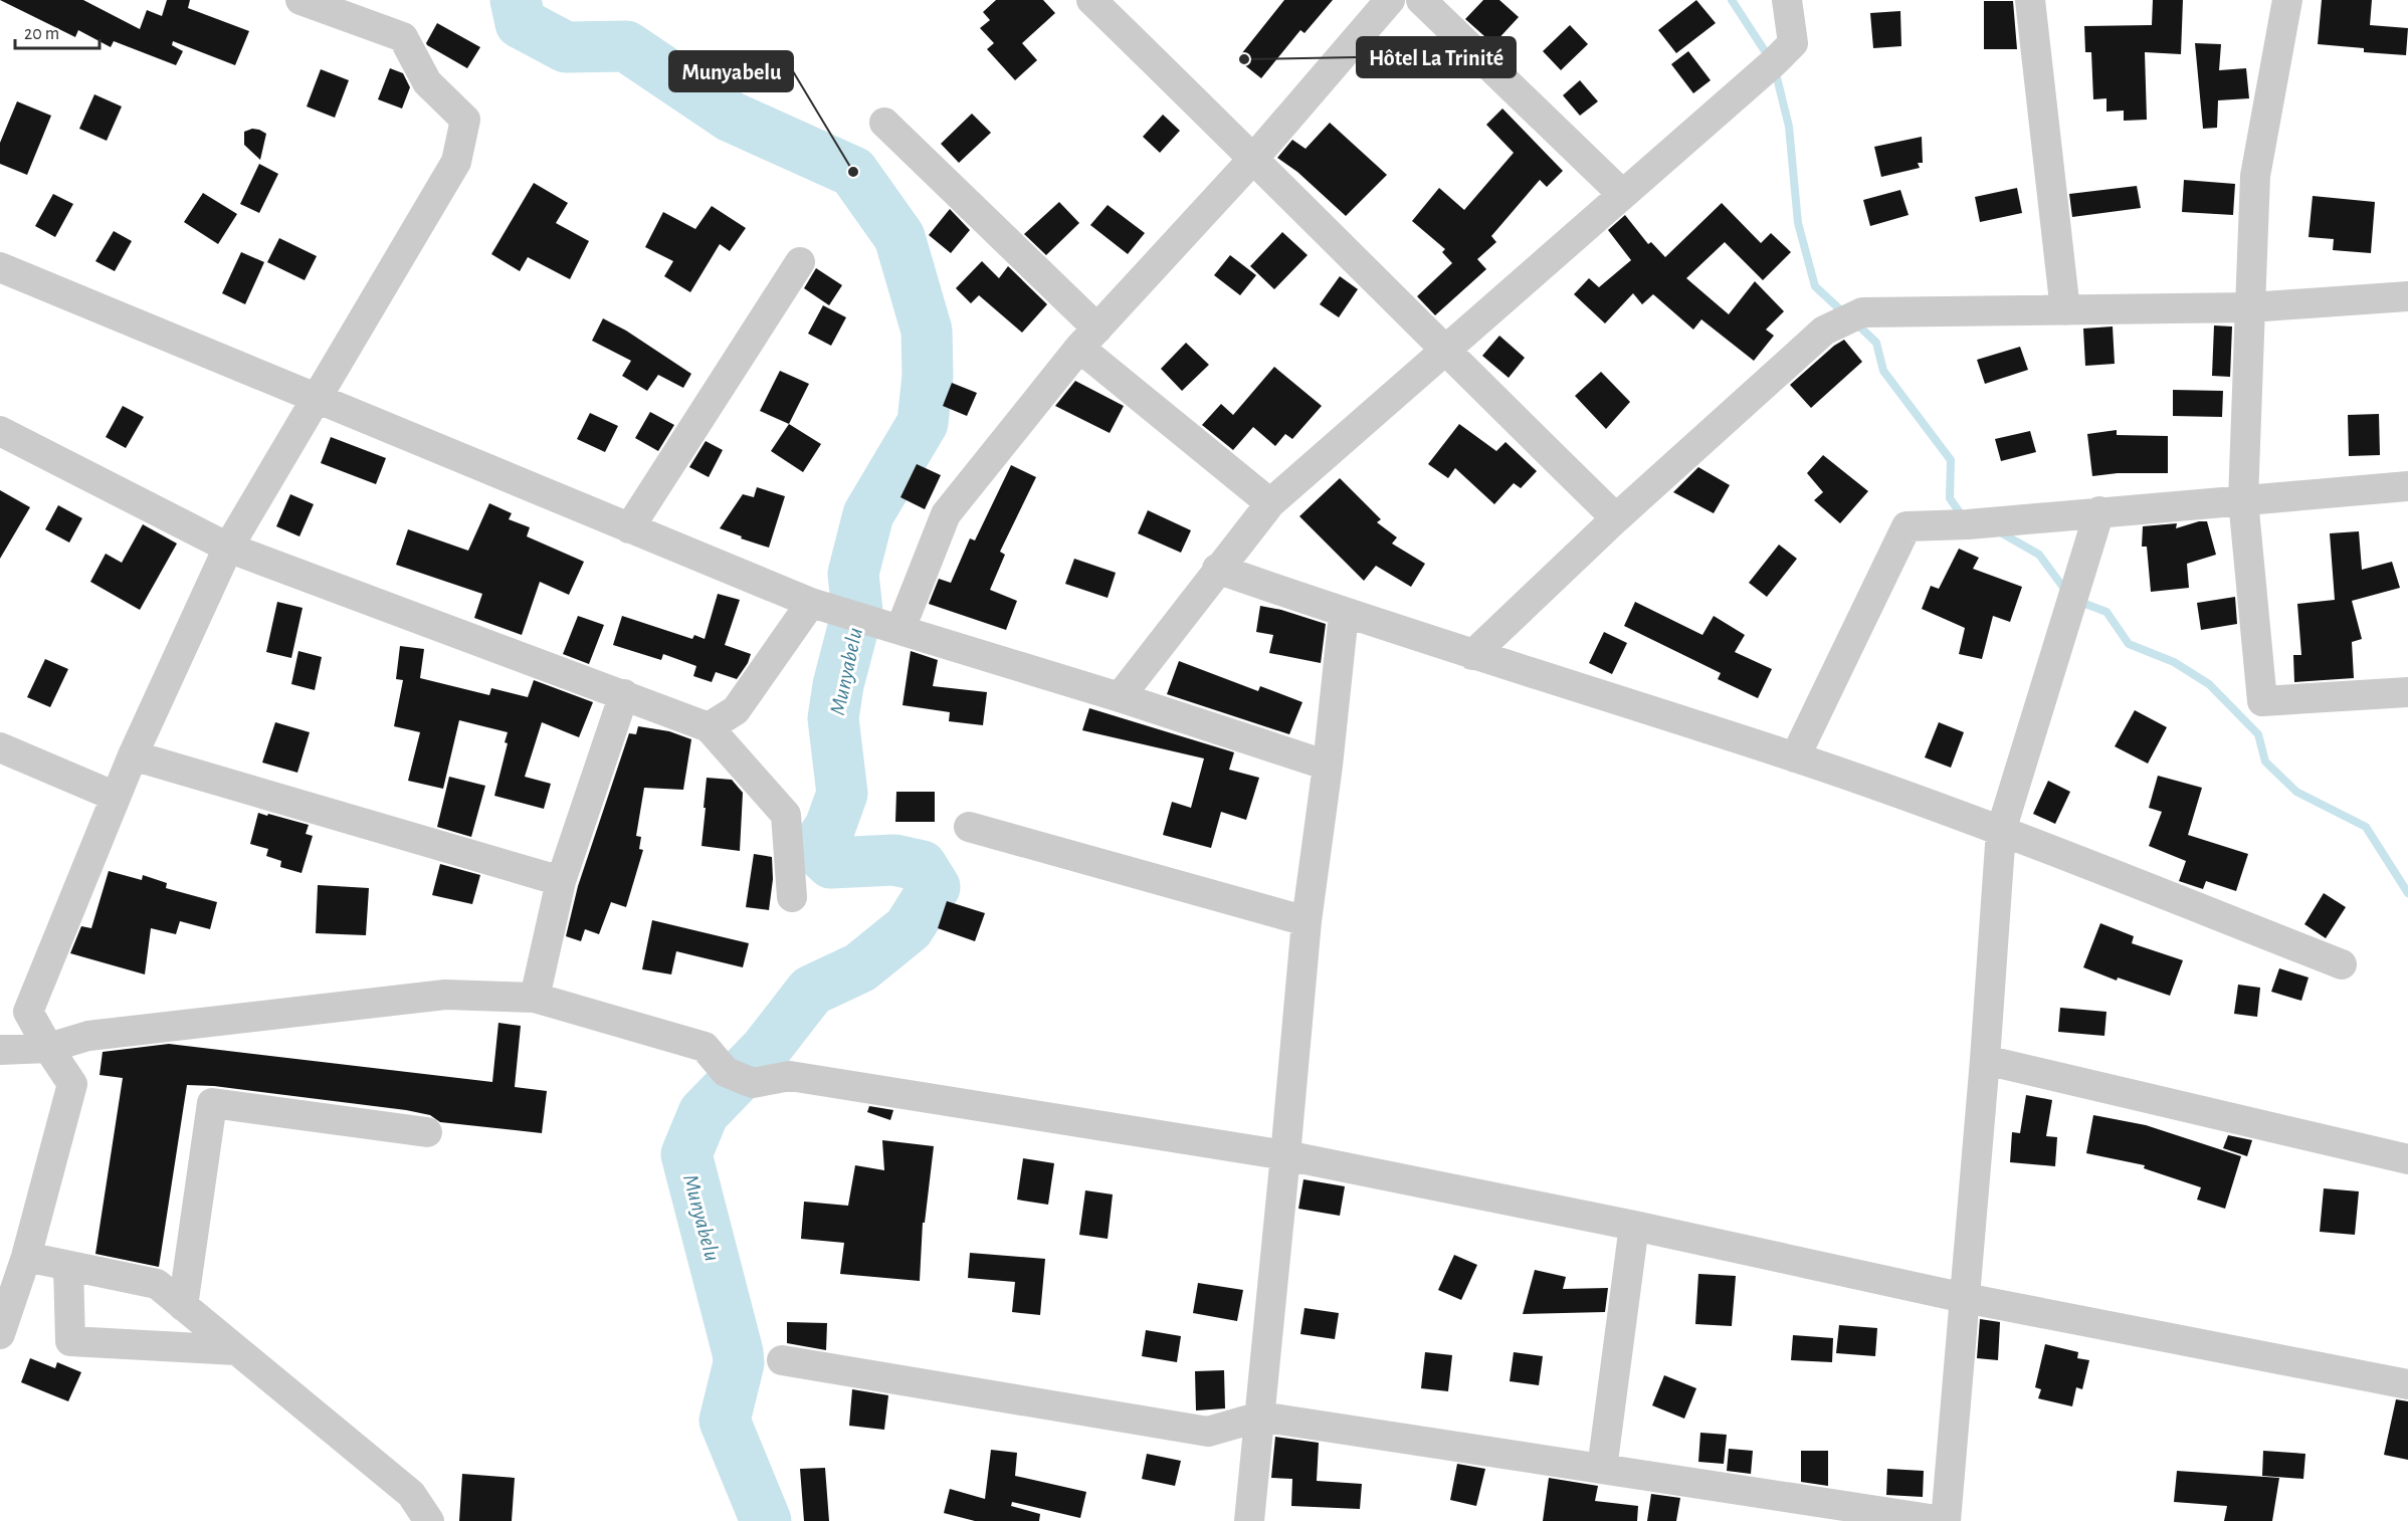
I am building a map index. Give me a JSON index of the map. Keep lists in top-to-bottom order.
{
  "water": ["Munyabelu"],
  "places": ["Hôtel La Trinité", "Munyabelu"],
  "scale_bar": "20 m"
}
